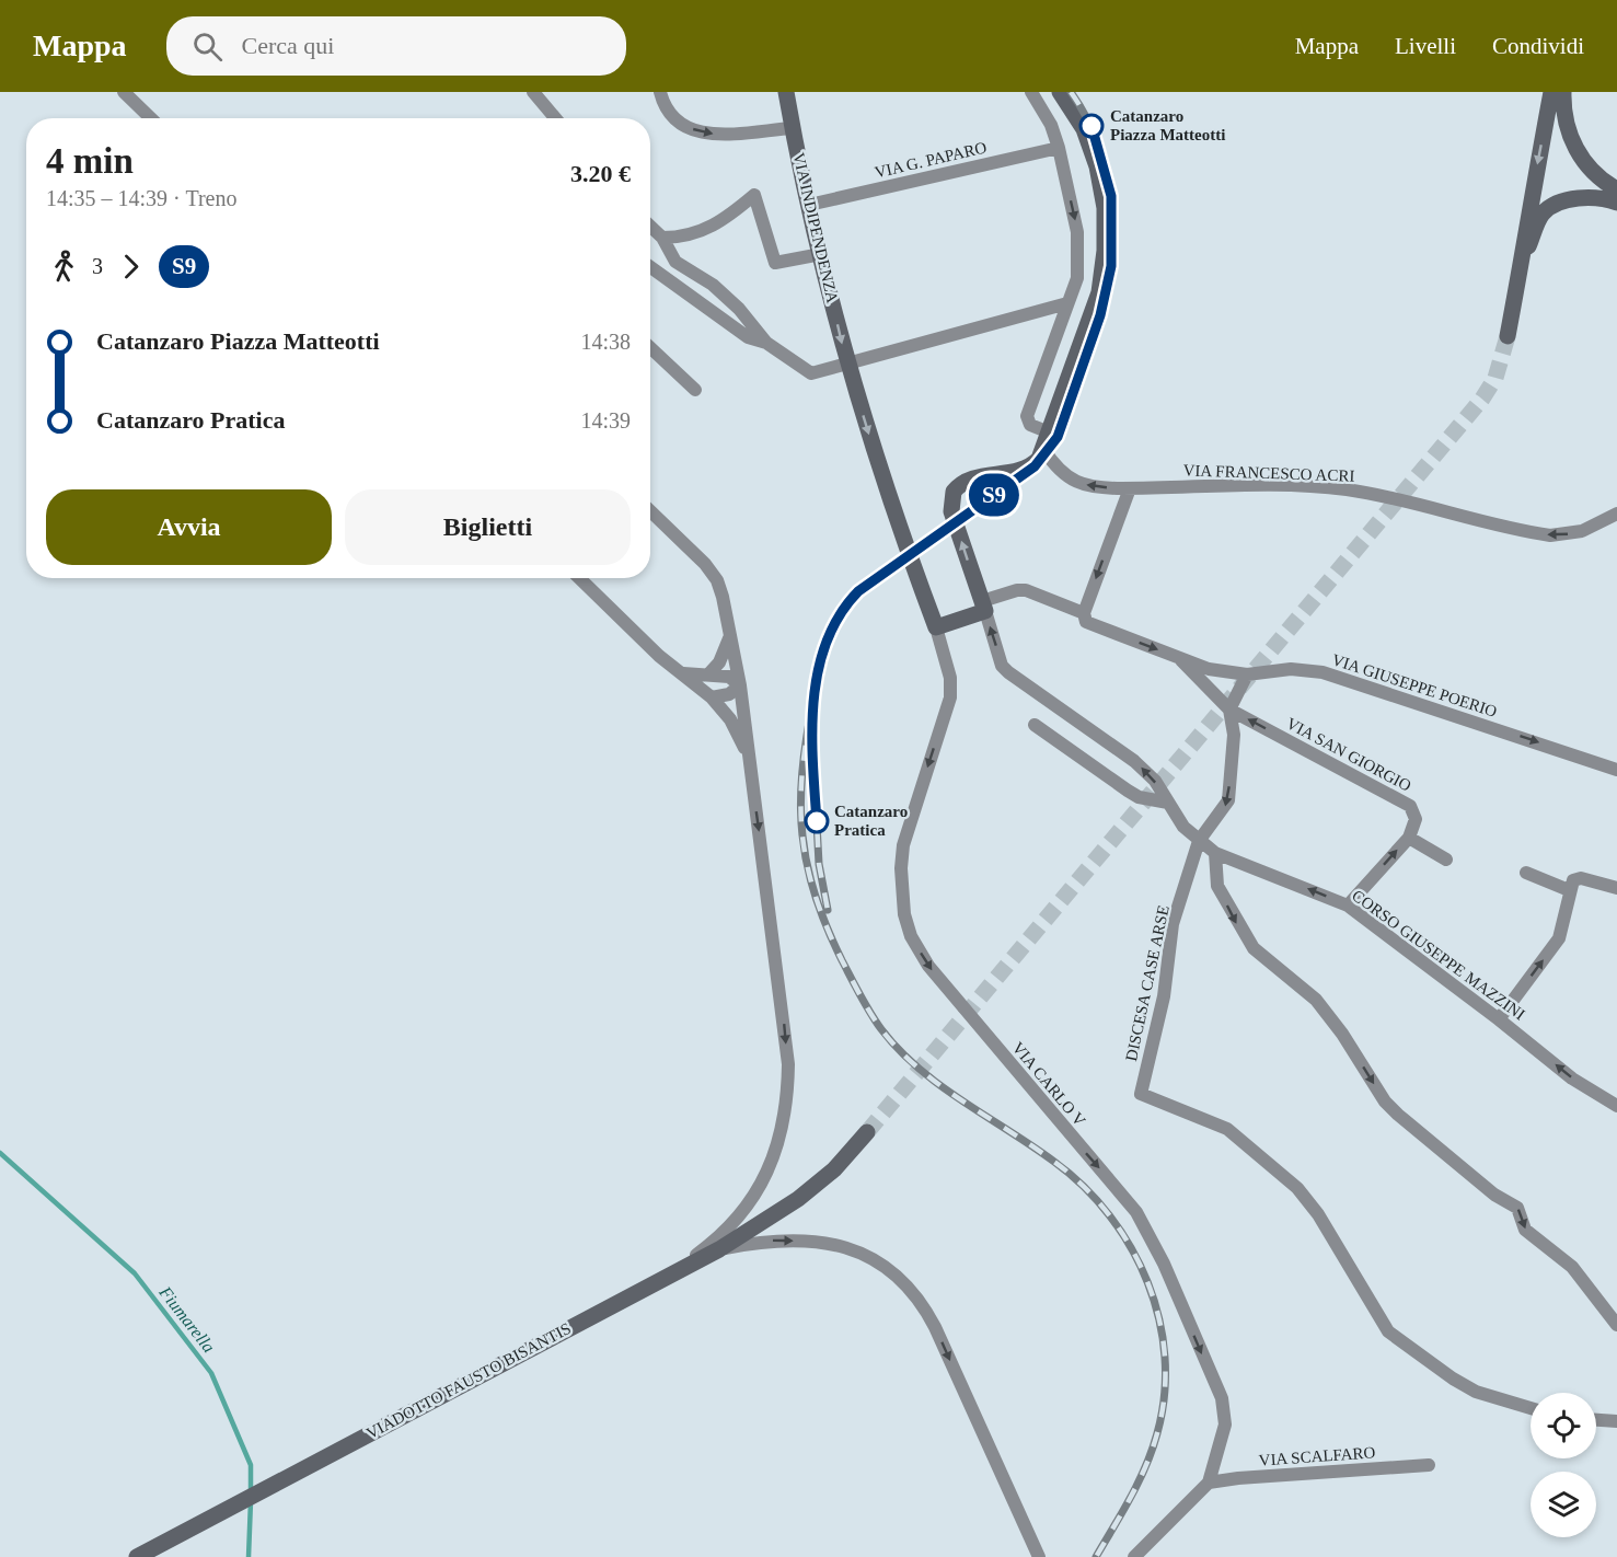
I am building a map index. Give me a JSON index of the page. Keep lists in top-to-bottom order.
{
  "streets": {
    "main road": ["VIA INDIPENDENZA", "VIADOTTO FAUSTO BISANTIS"],
    "street": [
      "VIA G. PAPARO",
      "VIA FRANCESCO ACRI",
      "VIA GIUSEPPE POERIO",
      "VIA SAN GIORGIO",
      "CORSO GIUSEPPE MAZZINI",
      "DISCESA CASE ARSE",
      "VIA CARLO V",
      "VIA SCALFARO"
    ]
  },
  "crossings": [
    ["VIA G. PAPARO", "VIA INDIPENDENZA"],
    ["VIA INDIPENDENZA", "VIA CARLO V"],
    ["VIA GIUSEPPE POERIO", "VIA SAN GIORGIO"],
    ["VIA GIUSEPPE POERIO", "CORSO GIUSEPPE MAZZINI"],
    ["CORSO GIUSEPPE MAZZINI", "DISCESA CASE ARSE"],
    ["VIA CARLO V", "VIA SCALFARO"]
  ],
  "one_way": [
    "VIA INDIPENDENZA",
    "VIA FRANCESCO ACRI",
    "VIA GIUSEPPE POERIO",
    "VIA SAN GIORGIO",
    "VIA CARLO V"
  ],
  "water": ["Fiumarella"],
  "places": ["Catanzaro Piazza Matteotti", "Catanzaro Pratica"],
  "page": {
    "header": "Mappa",
    "search": "Cerca qui",
    "nav": ["Mappa", "Livelli", "Condividi"],
    "on_map": "S9",
    "heading": ["4 min", "14:35 – 14:39 · Treno", "3.20 €"],
    "legs": ["3", "S9"],
    "list": [
      {
        "name": "Catanzaro Piazza Matteotti",
        "value": "14:38"
      },
      {
        "name": "Catanzaro Pratica",
        "value": "14:39"
      }
    ],
    "buttons": ["Avvia", "Biglietti"]
  }
}
